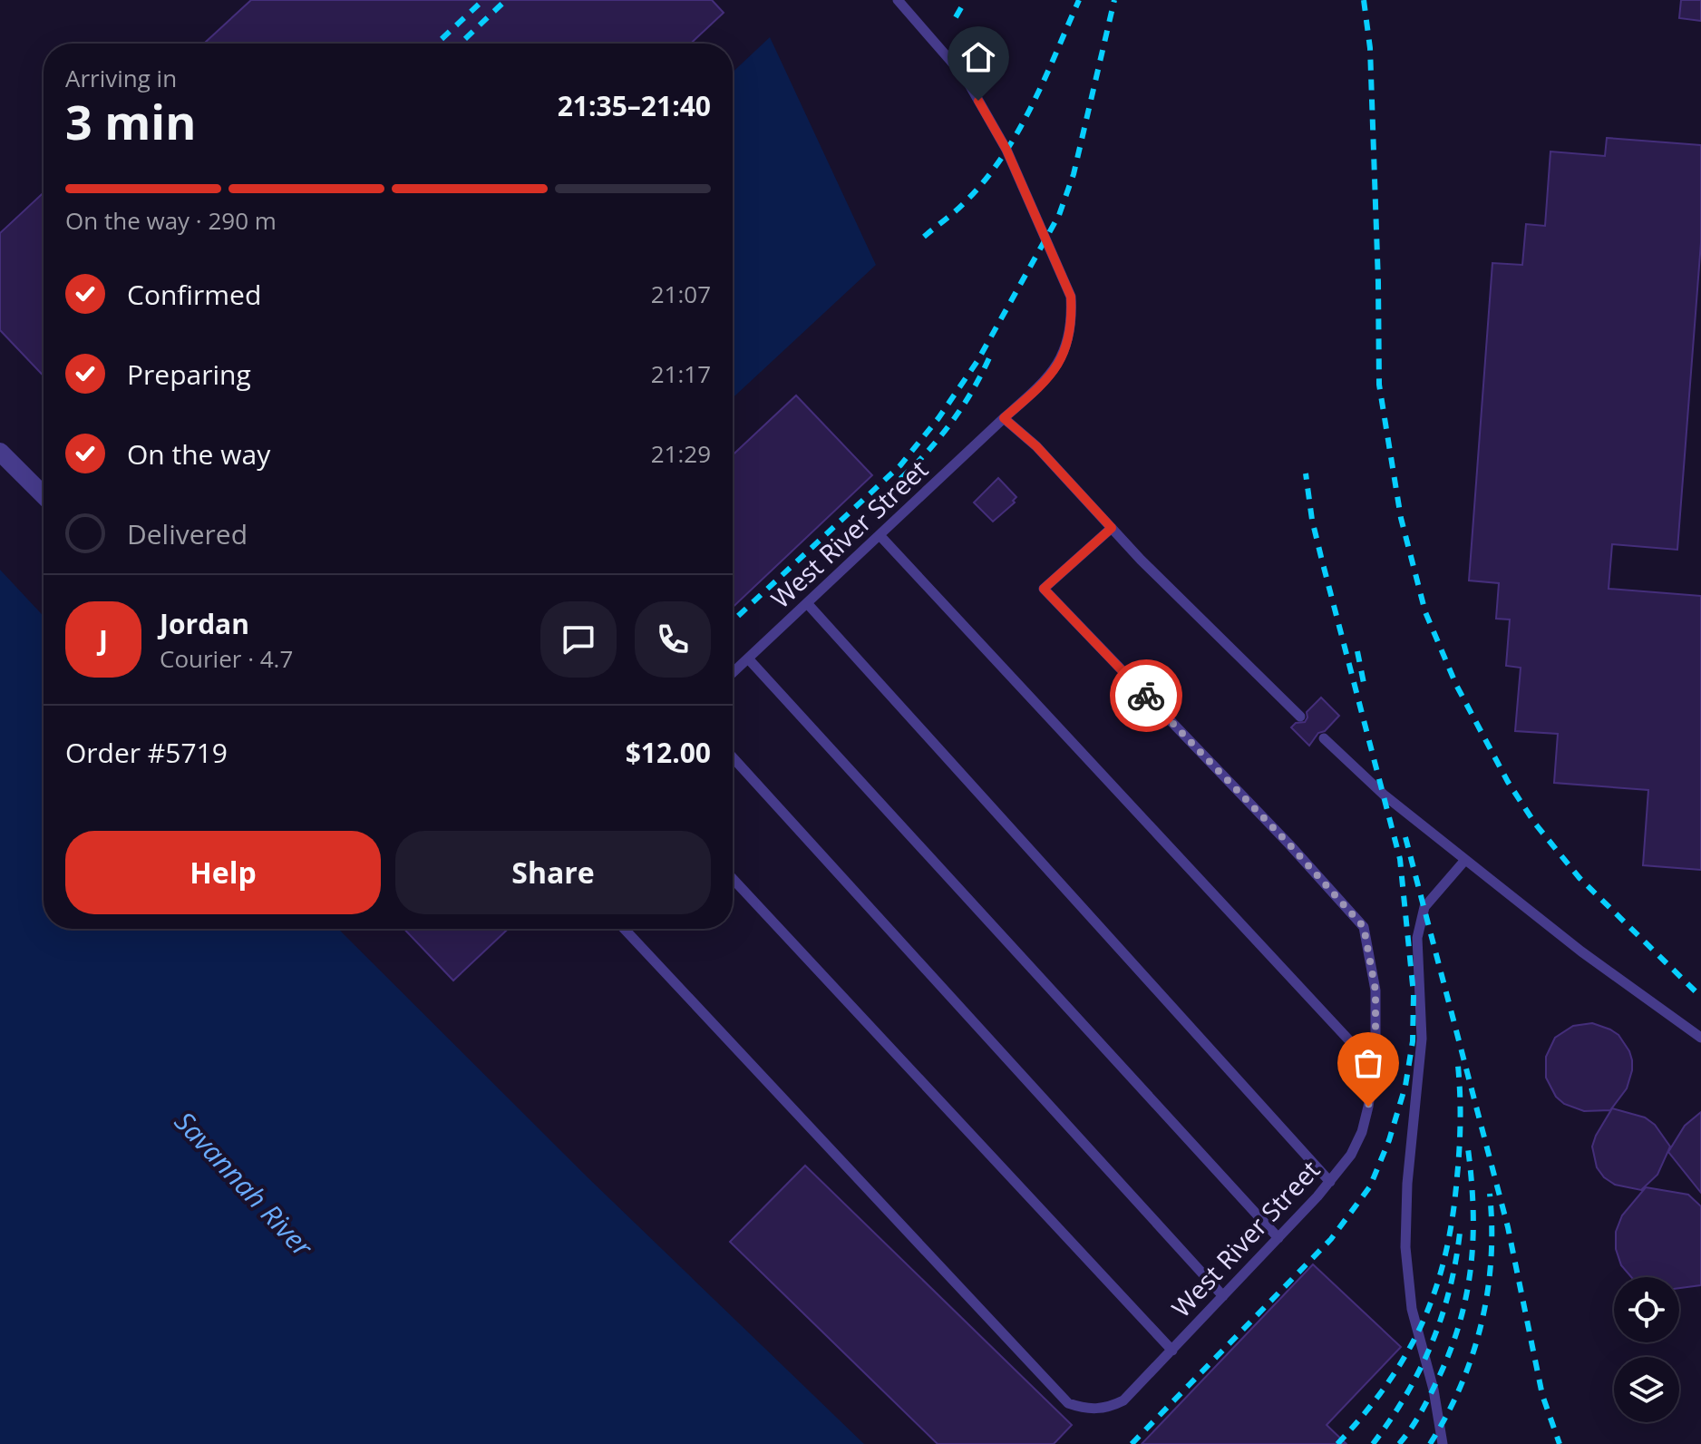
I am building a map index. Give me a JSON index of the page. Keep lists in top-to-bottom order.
{
  "streets": {
    "lane": ["West River Street"]
  },
  "water": ["Savannah River"],
  "page": {
    "heading": ["3 min", "Arriving in", "21:35–21:40"],
    "panel": [
      "Jordan",
      "Courier · 4.7",
      "Order #5719",
      "$12.00"
    ],
    "bar": "On the way · 290 m",
    "list": [
      ["Confirmed", "21:07"],
      ["Preparing", "21:17"],
      ["On the way", "21:29"],
      "Delivered"
    ],
    "round": "J",
    "buttons": ["Help", "Share"]
  }
}
